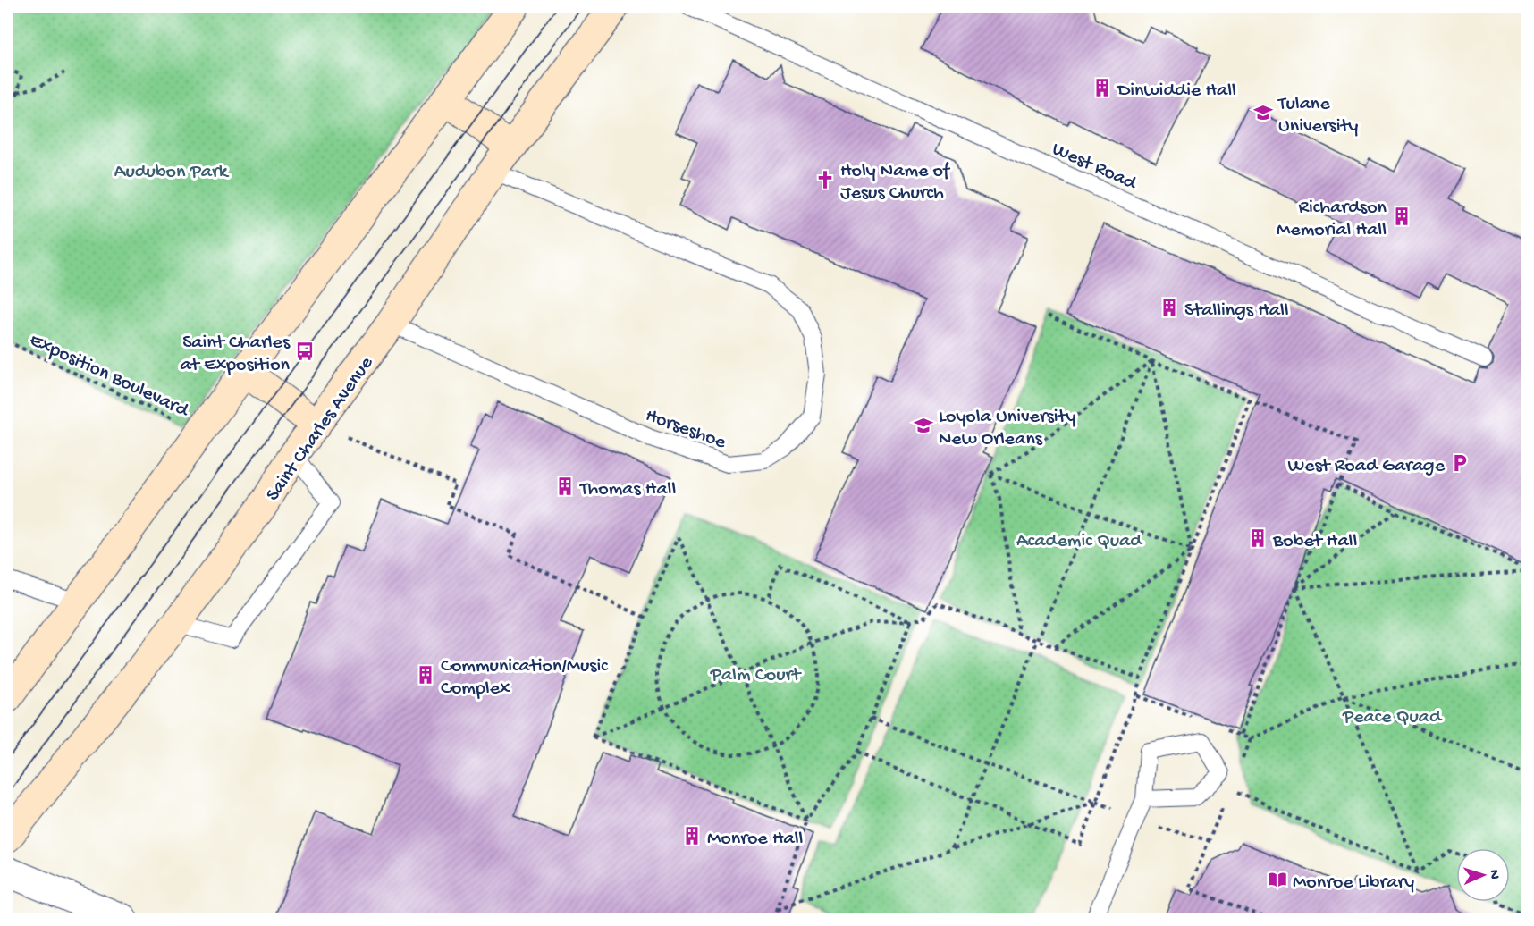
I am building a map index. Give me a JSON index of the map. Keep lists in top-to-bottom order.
{
  "streets": {
    "main road": ["Saint Charles Avenue"],
    "lane": ["West Road", "Horseshoe"],
    "path": ["Exposition Boulevard"]
  },
  "crossings": [
    ["Horseshoe", "Saint Charles Avenue"]
  ],
  "parks": [
    "Audubon Park",
    "Academic Quad",
    "Palm Court",
    "Peace Quad"
  ],
  "places": {
    "building": [
      "Dinwiddie Hall",
      "Richardson Memorial Hall",
      "Stallings Hall",
      "Thomas Hall",
      "Bobet Hall",
      "Communication/Music Complex",
      "Monroe Hall"
    ],
    "school or university": ["Tulane University", "Loyola University New Orleans"],
    "church": ["Holy Name of Jesus Church"],
    "bus stop": ["Saint Charles at Exposition"],
    "parking": ["West Road Garage"],
    "library": ["Monroe Library"]
  },
  "north": "right"
}
